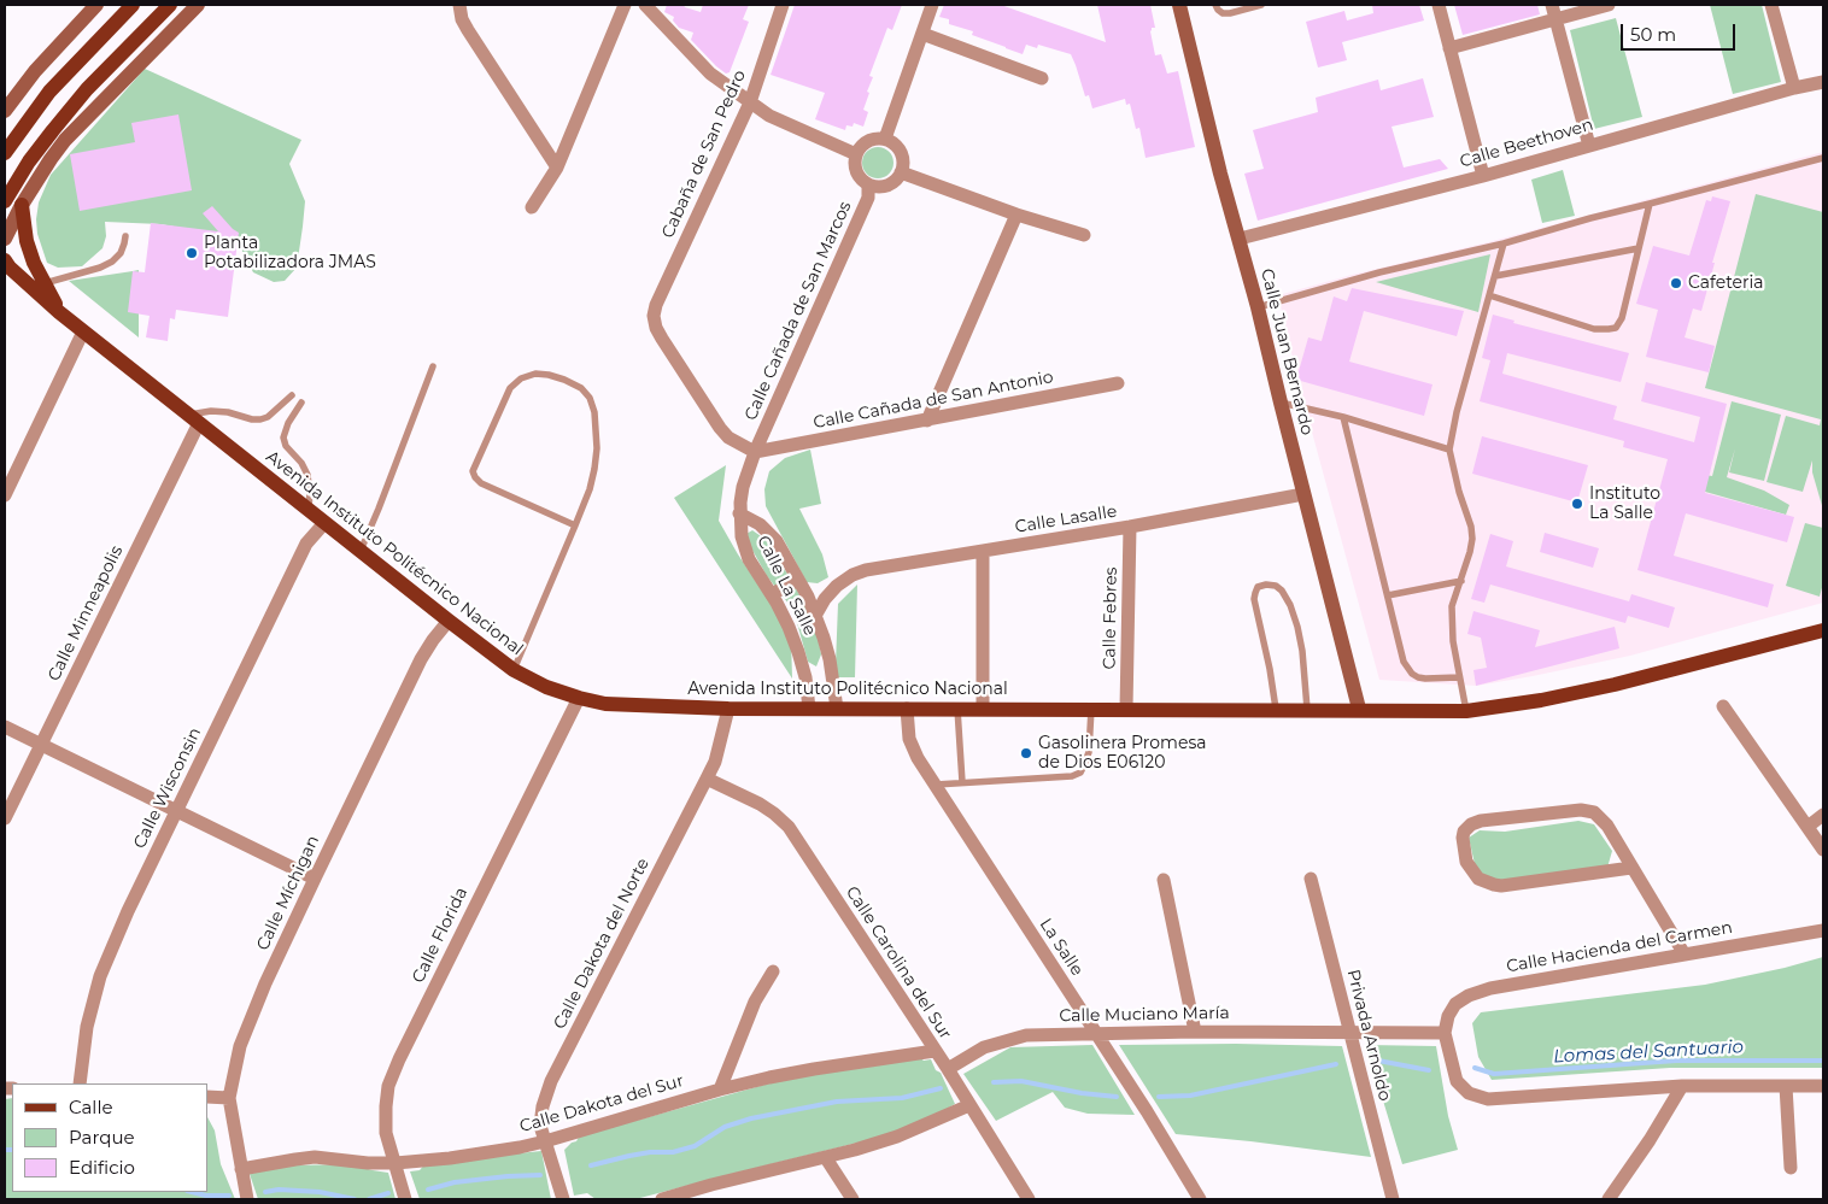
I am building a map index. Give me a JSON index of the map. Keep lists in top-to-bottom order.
{
  "streets": {
    "main road": ["Avenida Instituto Politécnico Nacional"],
    "street": [
      "Calle Beethoven",
      "Cabaña de San Pedro",
      "Calle Cañada de San Marcos",
      "Calle Juan Bernardo",
      "Calle Cañada de San Antonio",
      "Calle Lasalle",
      "Calle La Salle",
      "Calle Minneapolis",
      "Calle Febres",
      "Calle Wisconsin",
      "Calle Míchigan",
      "Calle Florida",
      "Calle Dakota del Norte",
      "La Salle",
      "Calle Hacienda del Carmen",
      "Calle Carolina del Sur",
      "Calle Muciano María",
      "Privada Arnoldo",
      "Calle Dakota del Sur"
    ]
  },
  "crossings": [
    ["Calle Beethoven", "Calle Juan Bernardo"],
    ["Cabaña de San Pedro", "Calle Cañada de San Marcos"],
    ["Cabaña de San Pedro", "Calle Cañada de San Antonio"],
    ["Cabaña de San Pedro", "Calle La Salle"],
    ["Calle Cañada de San Marcos", "Calle Cañada de San Antonio"],
    ["Calle Cañada de San Marcos", "Calle La Salle"],
    ["Calle Juan Bernardo", "Calle Lasalle"],
    ["Calle Juan Bernardo", "Avenida Instituto Politécnico Nacional"],
    ["Calle Cañada de San Antonio", "Calle La Salle"],
    ["Calle Lasalle", "Calle La Salle"],
    ["Calle Lasalle", "Calle Febres"],
    ["Avenida Instituto Politécnico Nacional", "Calle La Salle"],
    ["Avenida Instituto Politécnico Nacional", "Calle Minneapolis"],
    ["Avenida Instituto Politécnico Nacional", "Calle Febres"],
    ["Avenida Instituto Politécnico Nacional", "Calle Wisconsin"],
    ["Avenida Instituto Politécnico Nacional", "Calle Míchigan"],
    ["Avenida Instituto Politécnico Nacional", "Calle Florida"],
    ["Avenida Instituto Politécnico Nacional", "Calle Dakota del Norte"],
    ["Avenida Instituto Politécnico Nacional", "La Salle"],
    ["Calle Míchigan", "Calle Dakota del Sur"],
    ["Calle Florida", "Calle Dakota del Sur"],
    ["Calle Dakota del Norte", "Calle Carolina del Sur"],
    ["Calle Dakota del Norte", "Calle Dakota del Sur"],
    ["La Salle", "Calle Muciano María"],
    ["Calle Hacienda del Carmen", "Calle Muciano María"],
    ["Calle Carolina del Sur", "Calle Muciano María"],
    ["Calle Carolina del Sur", "Calle Dakota del Sur"],
    ["Calle Muciano María", "Privada Arnoldo"]
  ],
  "water": ["Lomas del Santuario"],
  "places": [
    "Planta Potabilizadora JMAS",
    "Cafeteria",
    "Instituto La Salle",
    "Gasolinera Promesa de Dios E06120"
  ],
  "legend": ["Calle", "Parque", "Edificio"],
  "scale_bar": "50 m"
}
